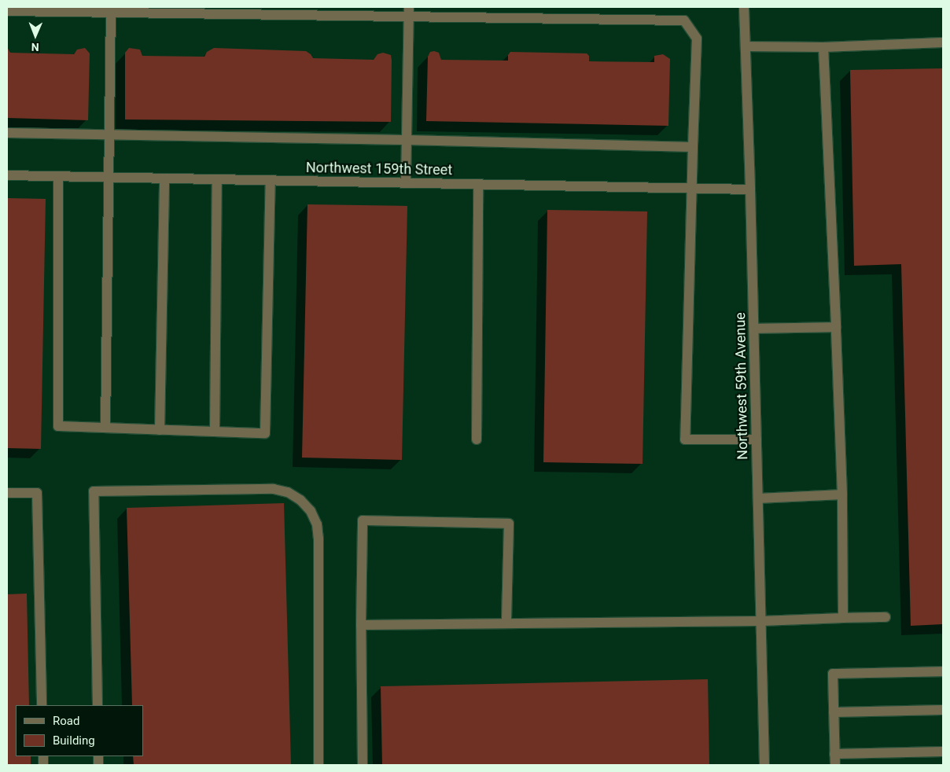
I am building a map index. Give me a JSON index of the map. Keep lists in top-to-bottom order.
{
  "streets": {
    "street": ["Northwest 159th Street", "Northwest 59th Avenue"]
  },
  "crossings": [
    ["Northwest 159th Street", "Northwest 59th Avenue"]
  ],
  "legend": ["Road", "Building"],
  "north": "bottom"
}
